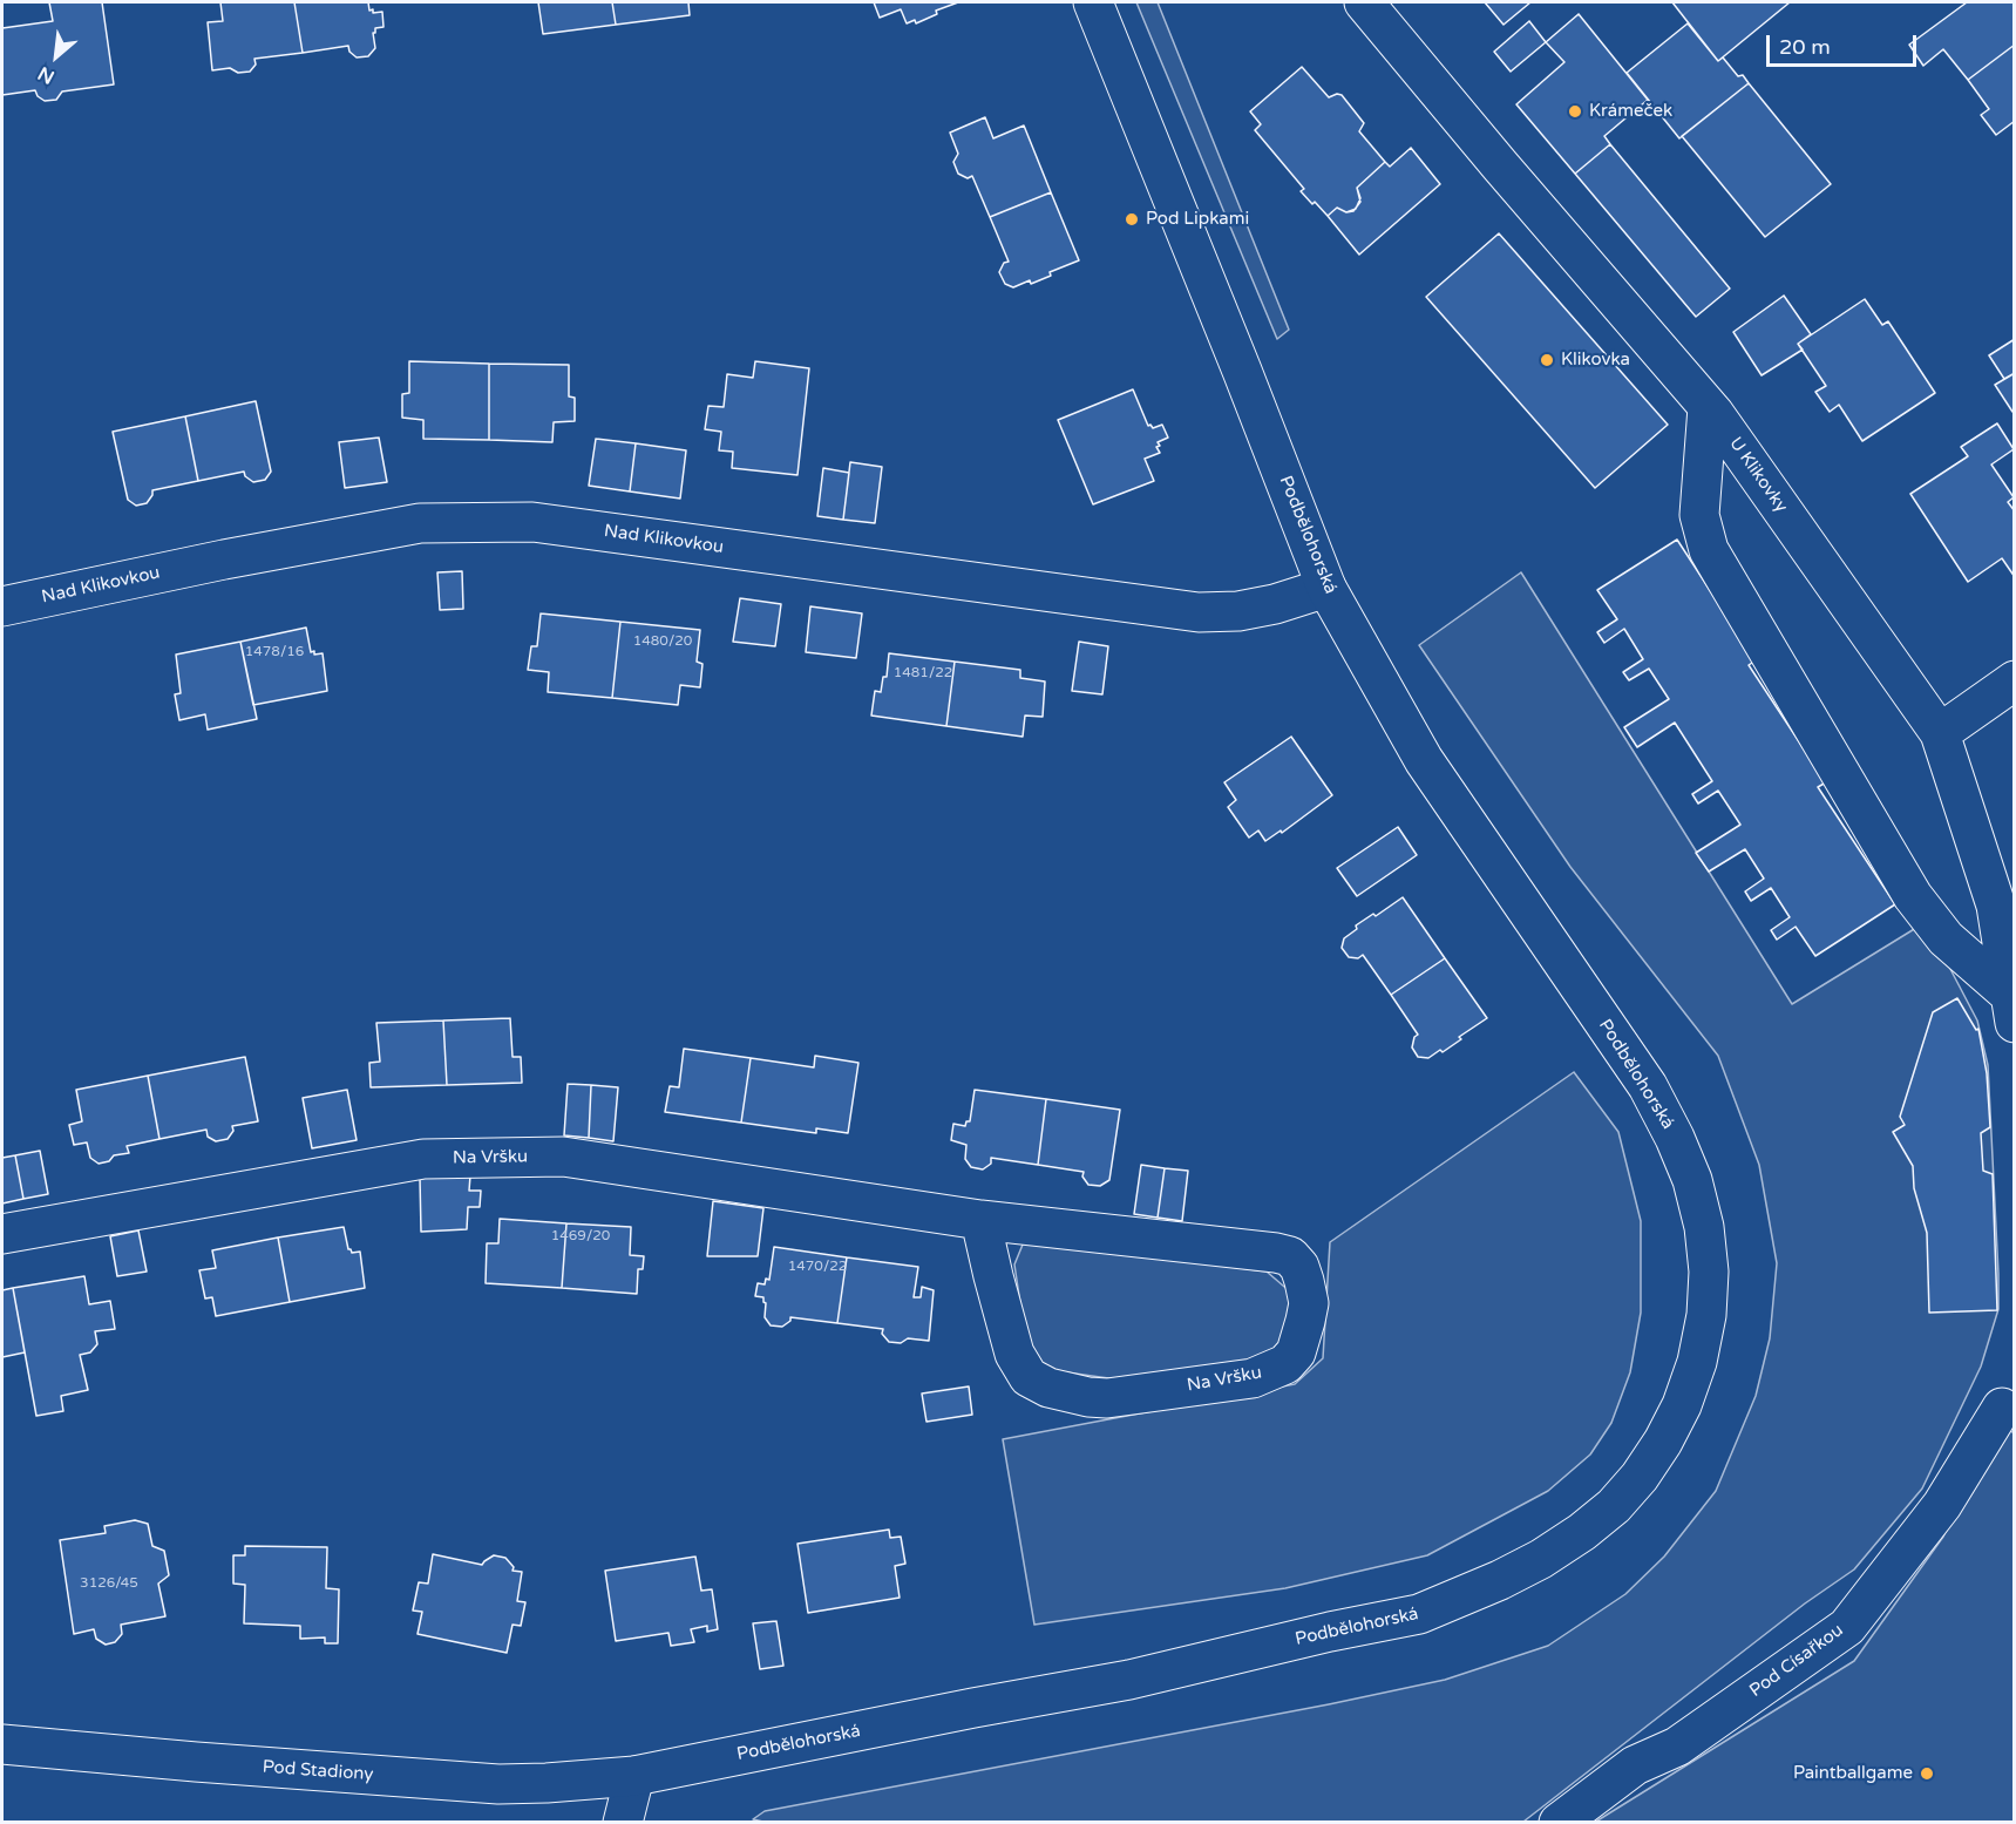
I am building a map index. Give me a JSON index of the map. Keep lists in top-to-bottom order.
{
  "streets": {
    "street": [
      "U Klikovky",
      "Podbělohorská",
      "Nad Klikovkou",
      "Na Vršku",
      "Pod Císařkou",
      "Pod Stadiony"
    ]
  },
  "crossings": [
    ["Podbělohorská", "Nad Klikovkou"],
    ["Podbělohorská", "Pod Stadiony"]
  ],
  "places": [
    "Krámeček",
    "Pod Lipkami",
    "Klikovka",
    "Paintballgame"
  ],
  "house_numbers": [
    "1480/20",
    "1478/16",
    "1481/22",
    "1469/20",
    "1470/22",
    "3126/45"
  ],
  "scale_bar": "20 m",
  "north": "bottom left"
}
